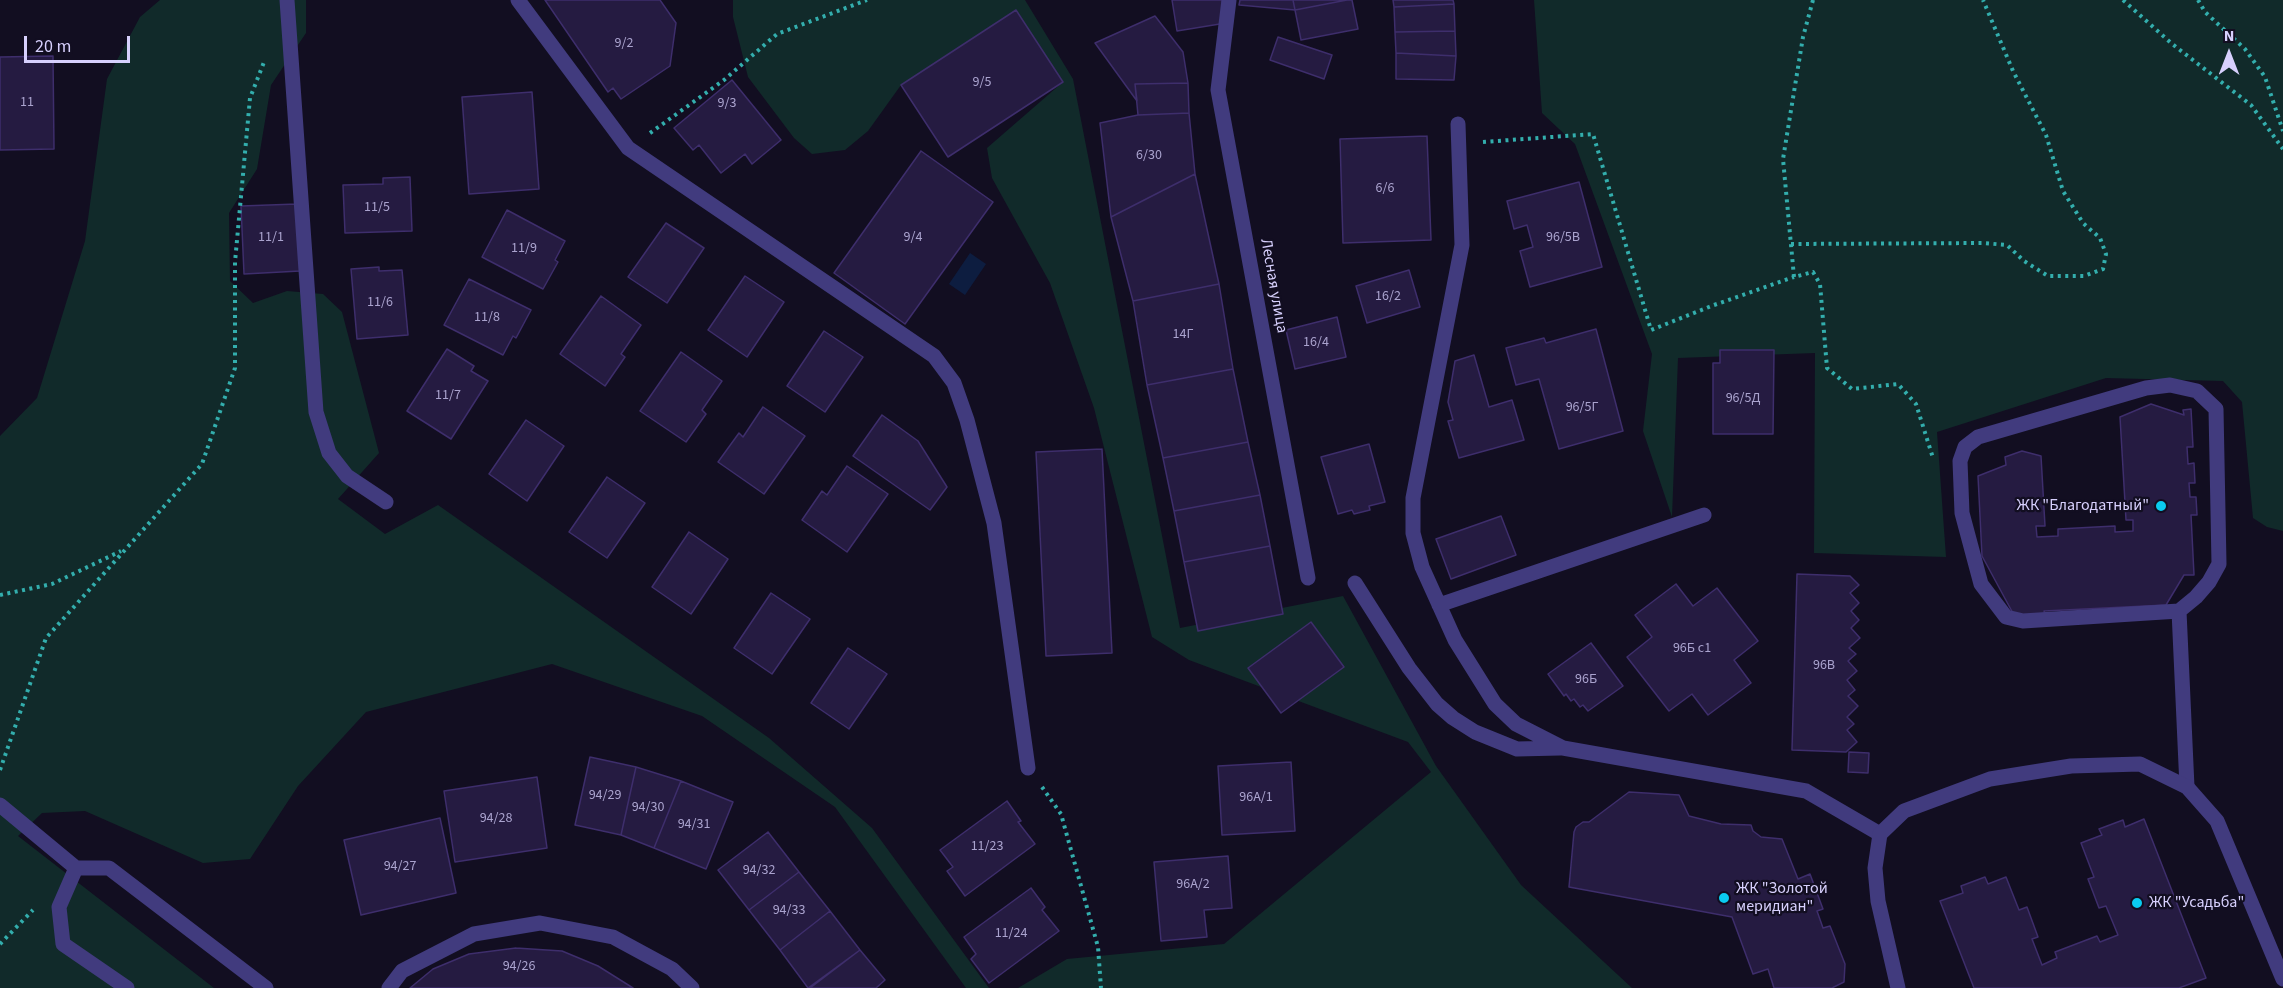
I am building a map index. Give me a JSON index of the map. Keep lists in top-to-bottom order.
{
  "streets": {
    "street": ["Лесная улица"]
  },
  "places": ["ЖК \"Благодатный\"", "ЖК \"Золотой меридиан\"", "ЖК \"Усадьба\""],
  "house_numbers": [
    "9/2",
    "9/5",
    "11",
    "9/3",
    "6/30",
    "6/6",
    "11/5",
    "11/1",
    "9/4",
    "96/5В",
    "11/9",
    "16/2",
    "11/6",
    "11/8",
    "14Г",
    "16/4",
    "11/7",
    "96/5Д",
    "96/5Г",
    "96Б с1",
    "96В",
    "96Б",
    "94/29",
    "96А/1",
    "94/30",
    "94/28",
    "94/31",
    "11/23",
    "94/27",
    "94/32",
    "96А/2",
    "94/33",
    "11/24",
    "94/26"
  ],
  "scale_bar": "20 m",
  "north": "top"
}
